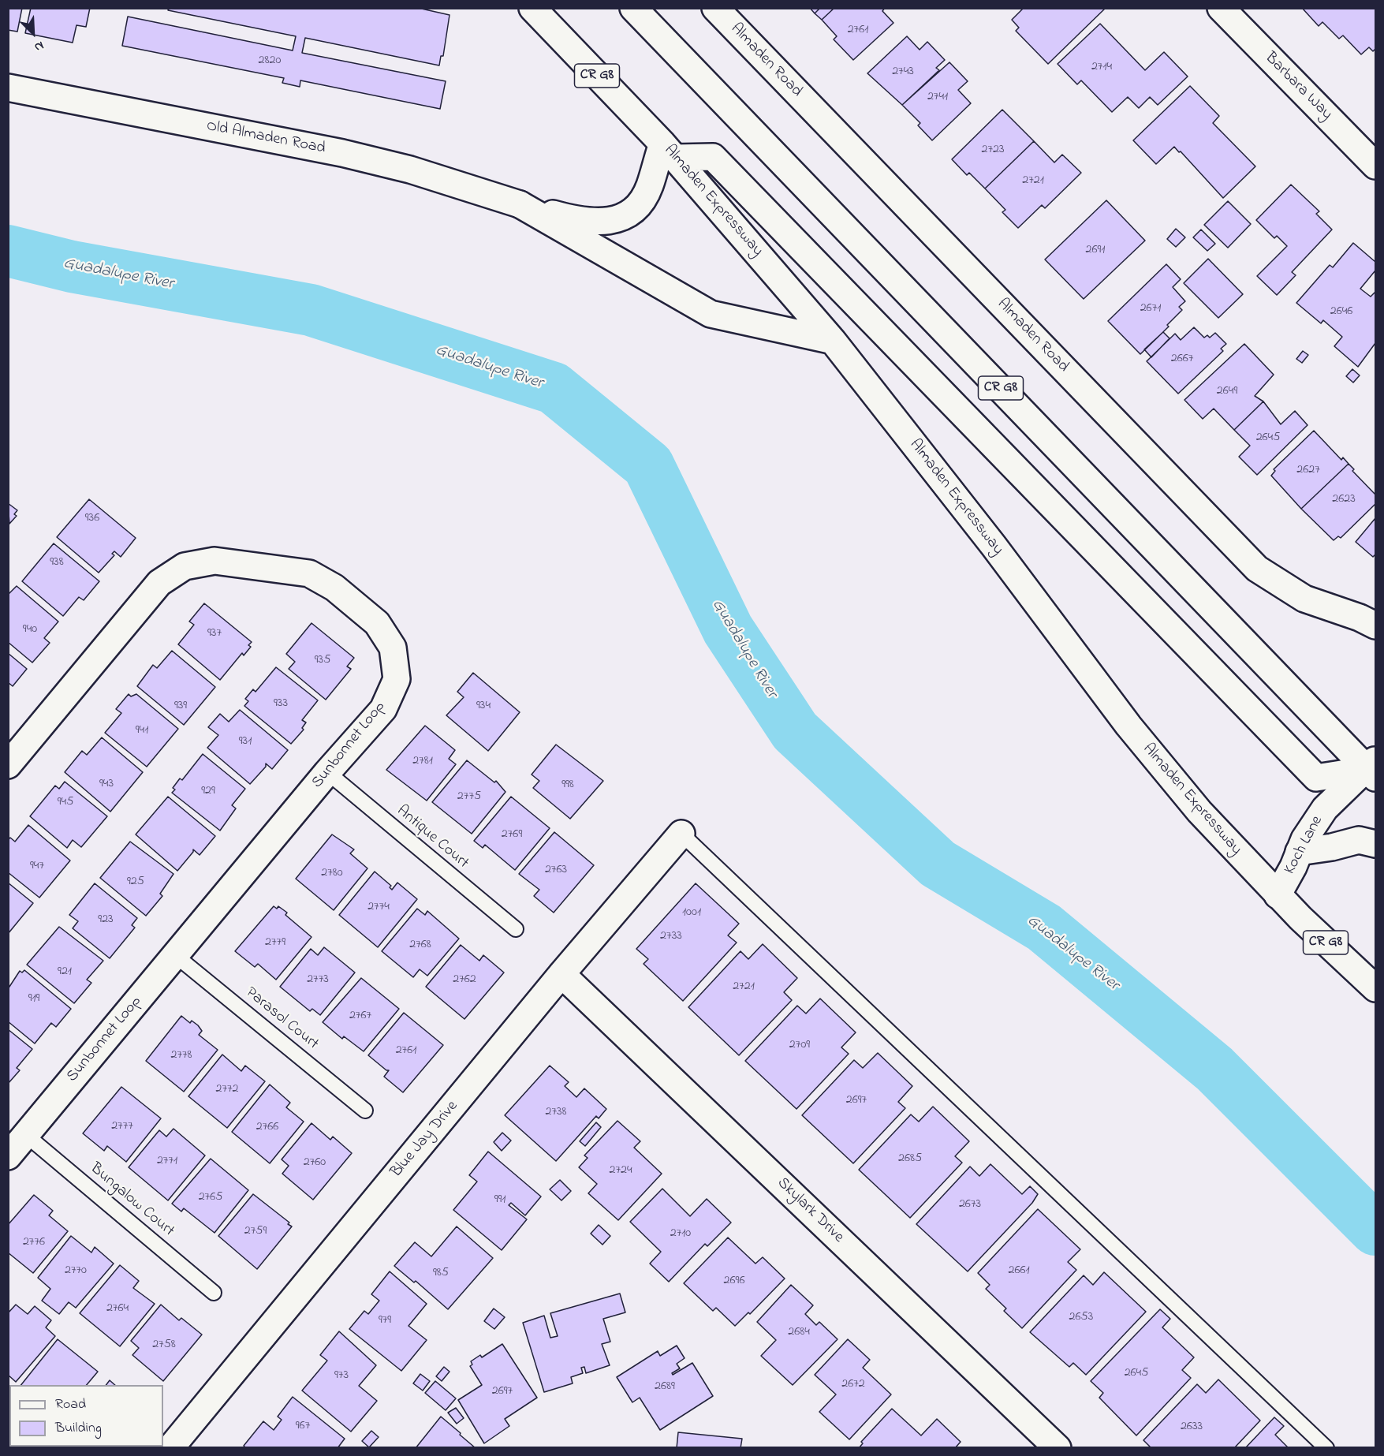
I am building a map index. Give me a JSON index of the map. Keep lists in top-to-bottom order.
{
  "streets": {
    "street": [
      "Almaden Road",
      "CR G8",
      "Barbara Way",
      "Old Almaden Road",
      "Almaden Expressway",
      "Sunbonnet Loop",
      "Koch Lane",
      "Blue Jay Drive",
      "Skylark Drive"
    ],
    "lane": ["Antique Court", "Parasol Court", "Bungalow Court"]
  },
  "crossings": [
    ["CR G8", "Koch Lane"],
    ["Almaden Expressway", "Koch Lane"],
    ["Sunbonnet Loop", "Antique Court"],
    ["Sunbonnet Loop", "Parasol Court"],
    ["Sunbonnet Loop", "Bungalow Court"],
    ["Blue Jay Drive", "Skylark Drive"]
  ],
  "water": ["Guadalupe River"],
  "house_numbers": [
    "2761",
    "2820",
    "2714",
    "2743",
    "2741",
    "2723",
    "2721",
    "2691",
    "2671",
    "2646",
    "2667",
    "2649",
    "2645",
    "2627",
    "2623",
    "936",
    "938",
    "940",
    "937",
    "935",
    "933",
    "939",
    "934",
    "941",
    "931",
    "2781",
    "943",
    "998",
    "929",
    "2775",
    "945",
    "2769",
    "947",
    "2763",
    "2780",
    "925",
    "2774",
    "1001",
    "923",
    "2733",
    "2779",
    "2768",
    "921",
    "2773",
    "2762",
    "2721",
    "919",
    "2767",
    "2709",
    "2761",
    "2778",
    "2772",
    "2697",
    "2738",
    "2777",
    "2766",
    "2685",
    "2771",
    "2760",
    "2724",
    "2765",
    "991",
    "2673",
    "2759",
    "2710",
    "2776",
    "2770",
    "2661",
    "985",
    "2696",
    "2764",
    "2653",
    "979",
    "2684",
    "2758",
    "2645",
    "973",
    "2672",
    "2689",
    "2697",
    "967",
    "2633"
  ],
  "legend": ["Road", "Building"],
  "north": "bottom right"
}
